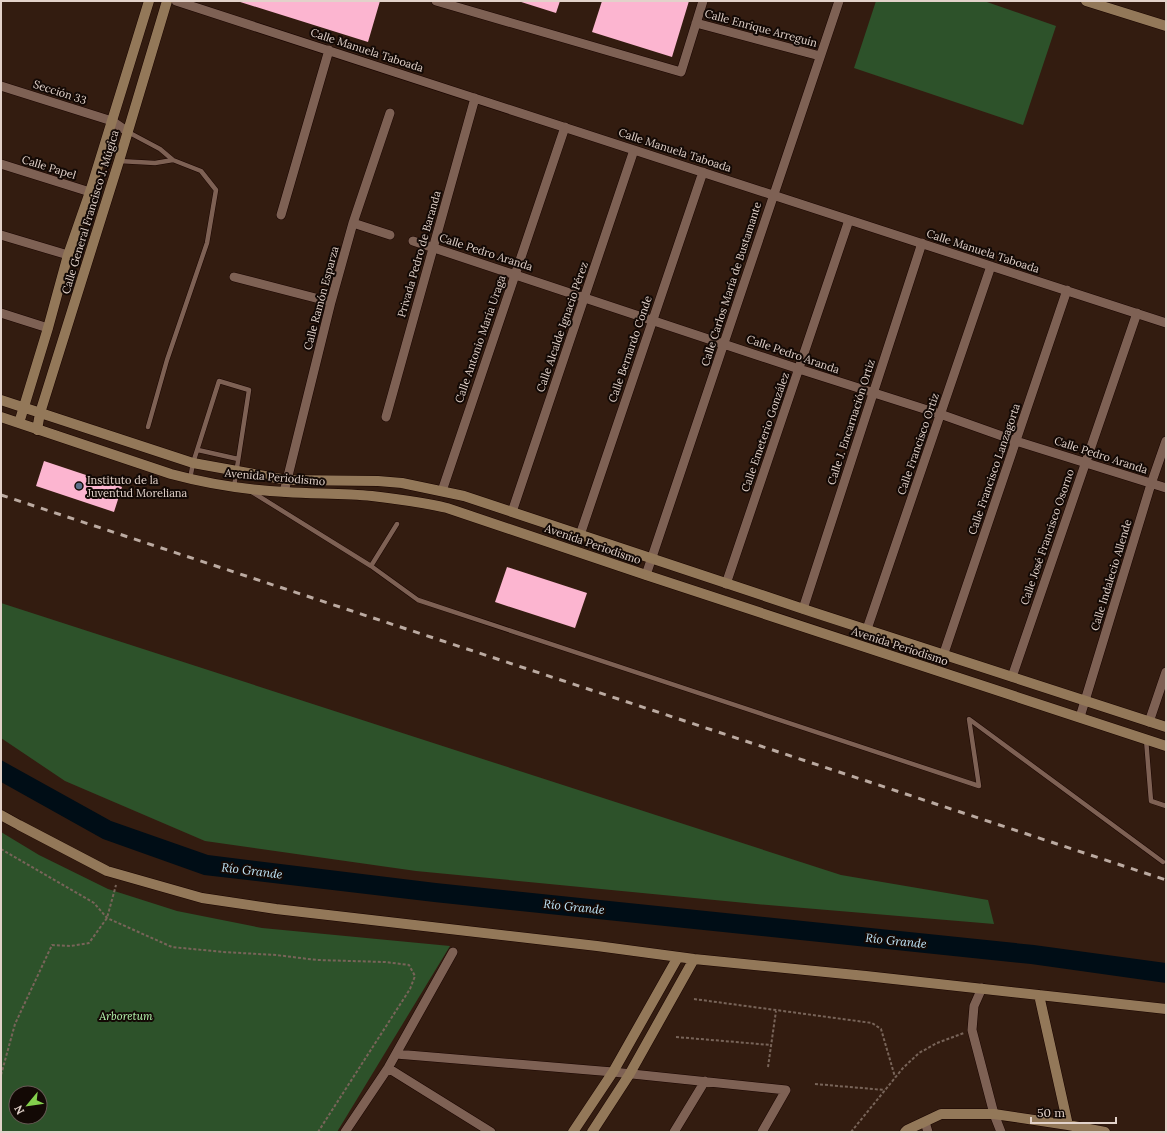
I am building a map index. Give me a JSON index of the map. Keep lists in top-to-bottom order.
{
  "streets": {
    "street": [
      "Calle Enrique Arreguín",
      "Calle Manuela Taboada",
      "Sección 33",
      "Calle Papel",
      "Calle General Francisco J. Múgica",
      "Calle Pedro Aranda",
      "Privada Pedro de Baranda",
      "Calle Carlos María de Bustamante",
      "Calle Ramón Esparza",
      "Calle Alcalde Ignacio Pérez",
      "Calle Antonio María Uraga",
      "Calle Bernardo Conde",
      "Calle J. Encarnación Ortiz",
      "Calle Emeterio González",
      "Calle Francisco Ortiz",
      "Calle Francisco Lanzagorta",
      "Avenida Periodismo",
      "Calle José Francisco Osorno",
      "Calle Indalecio Allende"
    ]
  },
  "crossings": [
    ["Calle Enrique Arreguín", "Calle Carlos María de Bustamante"],
    ["Calle Manuela Taboada", "Privada Pedro de Baranda"],
    ["Calle Manuela Taboada", "Calle Carlos María de Bustamante"],
    ["Calle Manuela Taboada", "Calle Alcalde Ignacio Pérez"],
    ["Calle Manuela Taboada", "Calle Antonio María Uraga"],
    ["Calle Manuela Taboada", "Calle Bernardo Conde"],
    ["Calle Manuela Taboada", "Calle J. Encarnación Ortiz"],
    ["Calle Manuela Taboada", "Calle Emeterio González"],
    ["Calle Manuela Taboada", "Calle Francisco Ortiz"],
    ["Calle Manuela Taboada", "Calle Francisco Lanzagorta"],
    ["Calle Manuela Taboada", "Calle José Francisco Osorno"],
    ["Sección 33", "Calle General Francisco J. Múgica"],
    ["Calle Papel", "Calle General Francisco J. Múgica"],
    ["Calle General Francisco J. Múgica", "Avenida Periodismo"],
    ["Calle Pedro Aranda", "Privada Pedro de Baranda"],
    ["Calle Pedro Aranda", "Calle Carlos María de Bustamante"],
    ["Calle Pedro Aranda", "Calle Alcalde Ignacio Pérez"],
    ["Calle Pedro Aranda", "Calle Antonio María Uraga"],
    ["Calle Pedro Aranda", "Calle Bernardo Conde"],
    ["Calle Pedro Aranda", "Calle J. Encarnación Ortiz"],
    ["Calle Pedro Aranda", "Calle Emeterio González"],
    ["Calle Pedro Aranda", "Calle Francisco Ortiz"],
    ["Calle Pedro Aranda", "Calle Francisco Lanzagorta"],
    ["Calle Pedro Aranda", "Calle José Francisco Osorno"],
    ["Calle Pedro Aranda", "Calle Indalecio Allende"],
    ["Calle Carlos María de Bustamante", "Avenida Periodismo"],
    ["Calle Ramón Esparza", "Avenida Periodismo"],
    ["Calle Alcalde Ignacio Pérez", "Avenida Periodismo"],
    ["Calle Antonio María Uraga", "Avenida Periodismo"],
    ["Calle Bernardo Conde", "Avenida Periodismo"],
    ["Calle J. Encarnación Ortiz", "Avenida Periodismo"],
    ["Calle Emeterio González", "Avenida Periodismo"],
    ["Calle Francisco Ortiz", "Avenida Periodismo"],
    ["Calle Francisco Lanzagorta", "Avenida Periodismo"],
    ["Avenida Periodismo", "Calle José Francisco Osorno"],
    ["Avenida Periodismo", "Calle Indalecio Allende"]
  ],
  "water": ["Río Grande"],
  "parks": ["Arboretum"],
  "places": ["Instituto de la Juventud Moreliana"],
  "scale_bar": "50 m",
  "north": "bottom left"
}
